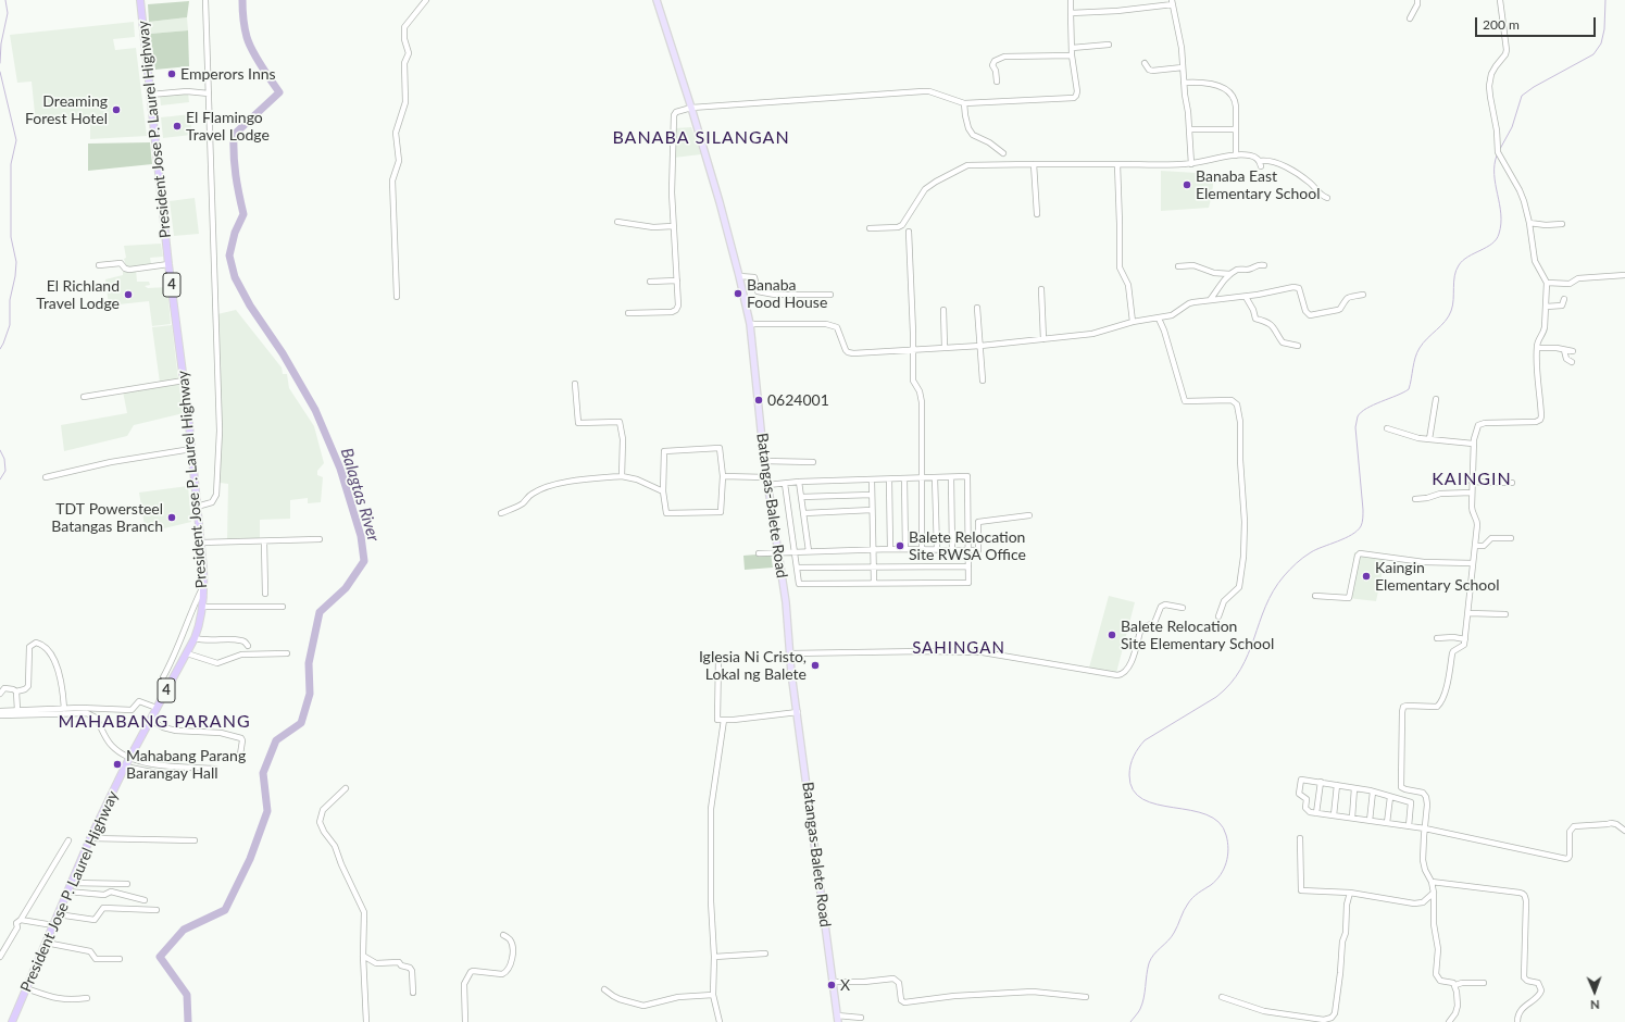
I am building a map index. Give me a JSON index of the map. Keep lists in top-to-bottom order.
{
  "streets": {
    "highway": ["President Jose P. Laurel Highway", "4"],
    "main road": ["Batangas-Balete Road"]
  },
  "districts": [
    "BANABA SILANGAN",
    "KAINGIN",
    "SAHINGAN",
    "MAHABANG PARANG"
  ],
  "water": ["Balagtas River"],
  "places": [
    "Emperors Inns",
    "Dreaming Forest Hotel",
    "El Flamingo Travel Lodge",
    "Banaba East Elementary School",
    "Banaba Food House",
    "El Richland Travel Lodge",
    "0624001",
    "TDT Powersteel Batangas Branch",
    "Balete Relocation Site RWSA Office",
    "Kaingin Elementary School",
    "Balete Relocation Site Elementary School",
    "Iglesia Ni Cristo, Lokal ng Balete",
    "Mahabang Parang Barangay Hall",
    "X"
  ],
  "scale_bar": "200 m",
  "north": "bottom"
}
